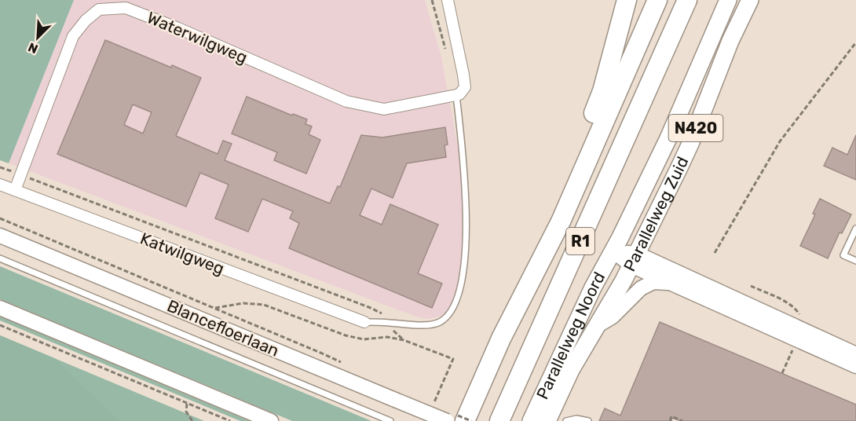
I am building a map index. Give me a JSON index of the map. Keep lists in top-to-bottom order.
{
  "streets": {
    "highway": [
      "N420",
      "Parallelweg Zuid",
      "R1",
      "Parallelweg Noord"
    ],
    "main road": ["Blancefloerlaan"],
    "street": ["Waterwilgweg", "Katwilgweg"]
  },
  "crossings": [
    ["Waterwilgweg", "Katwilgweg"],
    ["Parallelweg Zuid", "Parallelweg Noord"]
  ],
  "north": "bottom left"
}
